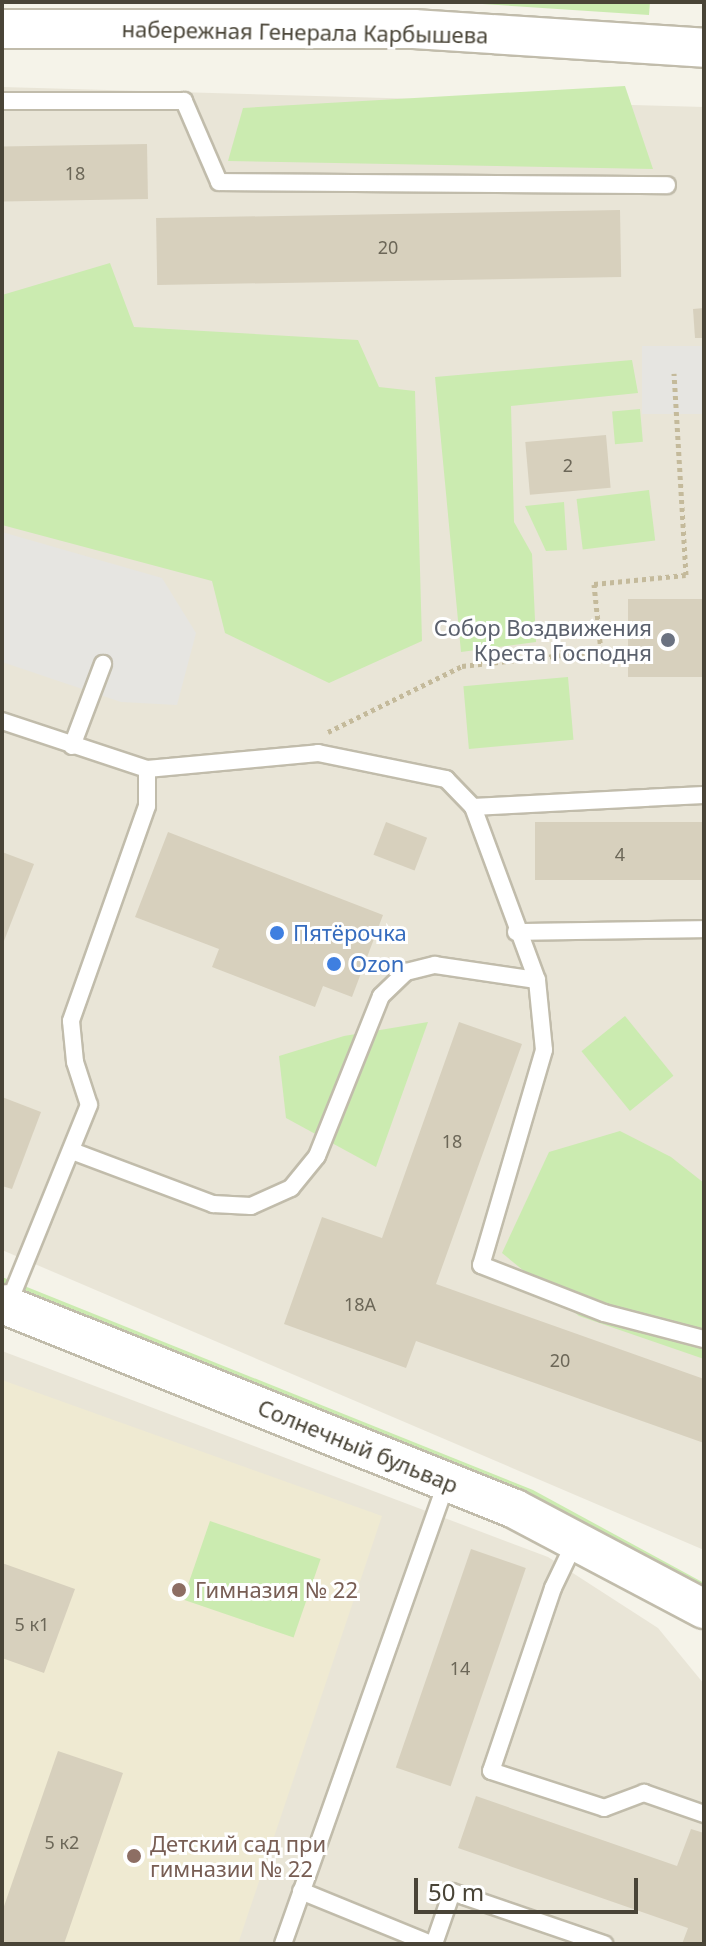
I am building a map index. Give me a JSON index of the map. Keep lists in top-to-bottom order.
{
  "streets": {
    "street": ["набережная Генерала Карбышева", "Солнечный бульвар"]
  },
  "places": [
    "Собор Воздвижения Креста Господня",
    "Пятёрочка",
    "Ozon",
    "Гимназия № 22",
    "Детский сад при гимназии № 22"
  ],
  "house_numbers": [
    "18",
    "20",
    "2",
    "4",
    "18",
    "18А",
    "20",
    "5 к1",
    "14",
    "5 к2"
  ],
  "scale_bar": "50 m"
}
